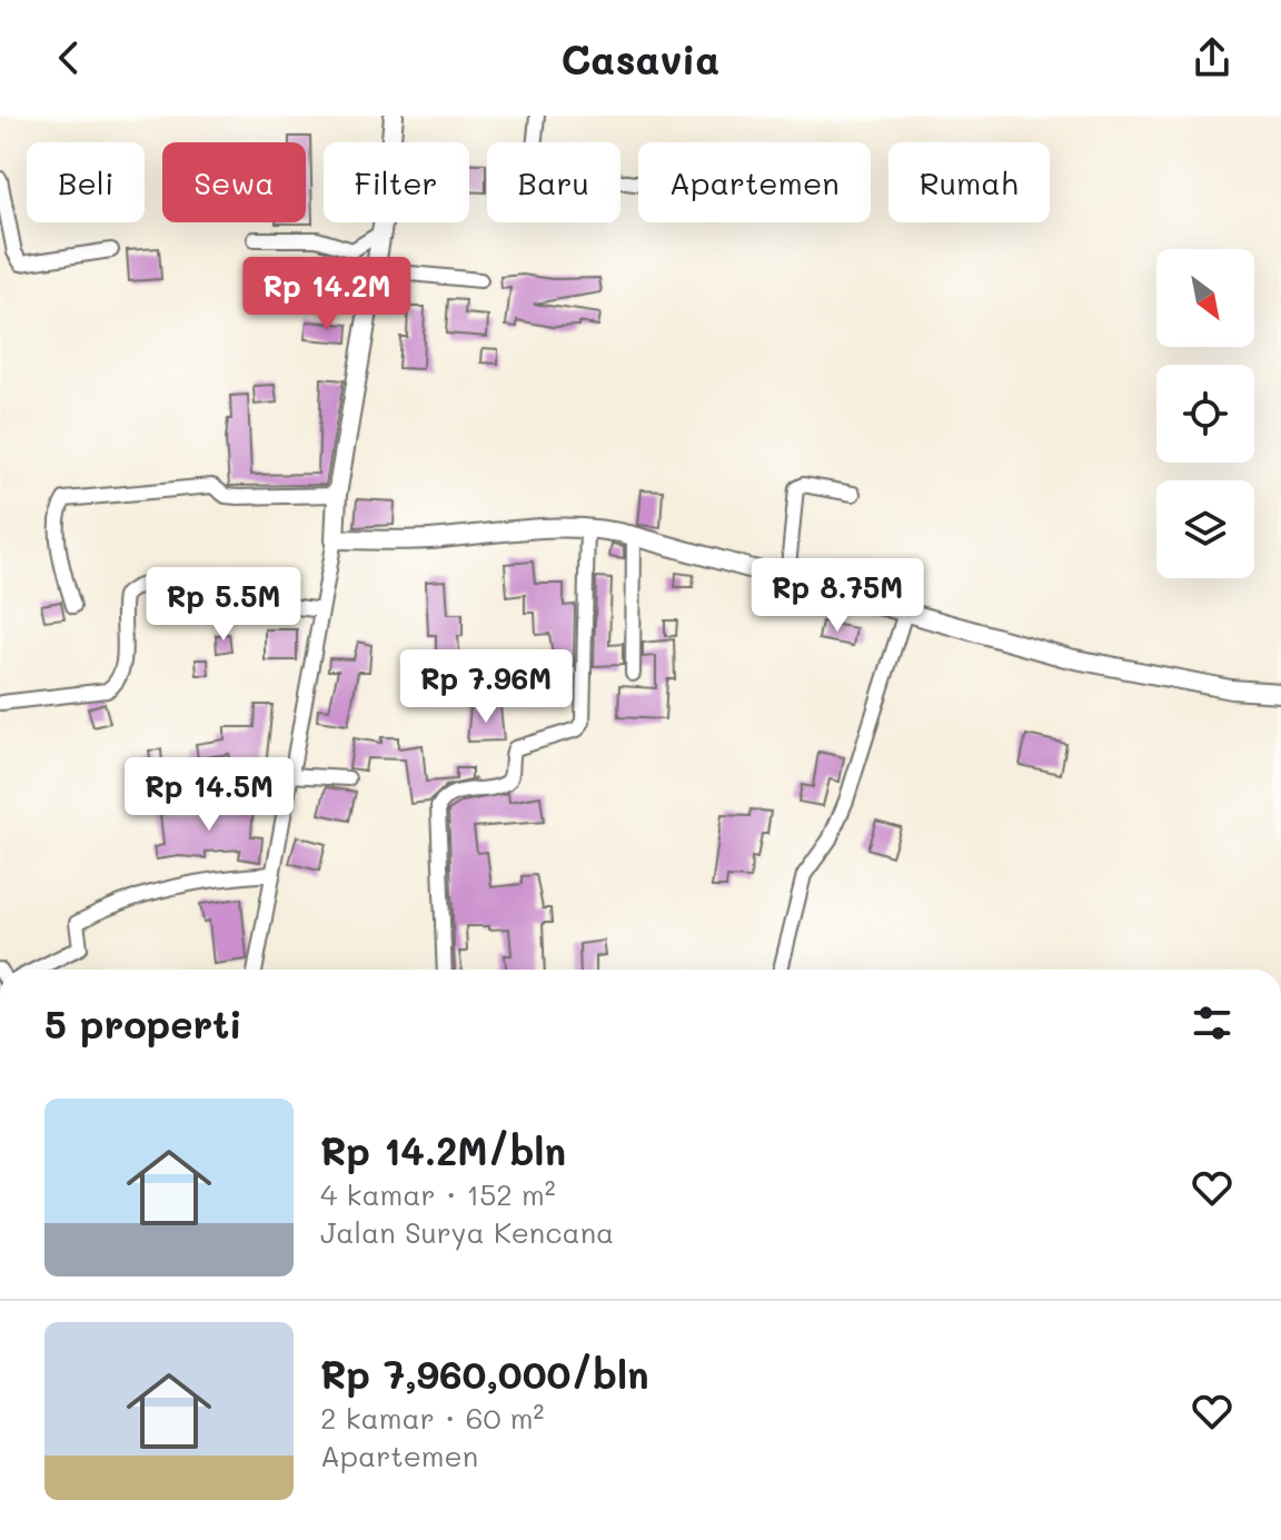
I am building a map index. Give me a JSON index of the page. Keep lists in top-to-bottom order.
{
  "north": "bottom right",
  "page": {
    "header": "Casavia",
    "chip": [
      "Beli",
      "Sewa",
      "Filter",
      "Baru",
      "Apartemen",
      "Rumah"
    ],
    "price": [
      "Rp 14.2M",
      "Rp 8.75M",
      "Rp 5.5M",
      "Rp 7.96M",
      "Rp 14.5M"
    ],
    "heading": "5 properti",
    "list": [
      {
        "name": "Rp 14.2M/bln",
        "note": "4 kamar · 152 m² · Jalan Surya Kencana"
      },
      {
        "name": "Rp 7,960,000/bln",
        "note": "2 kamar · 60 m² · Apartemen"
      }
    ]
  }
}
